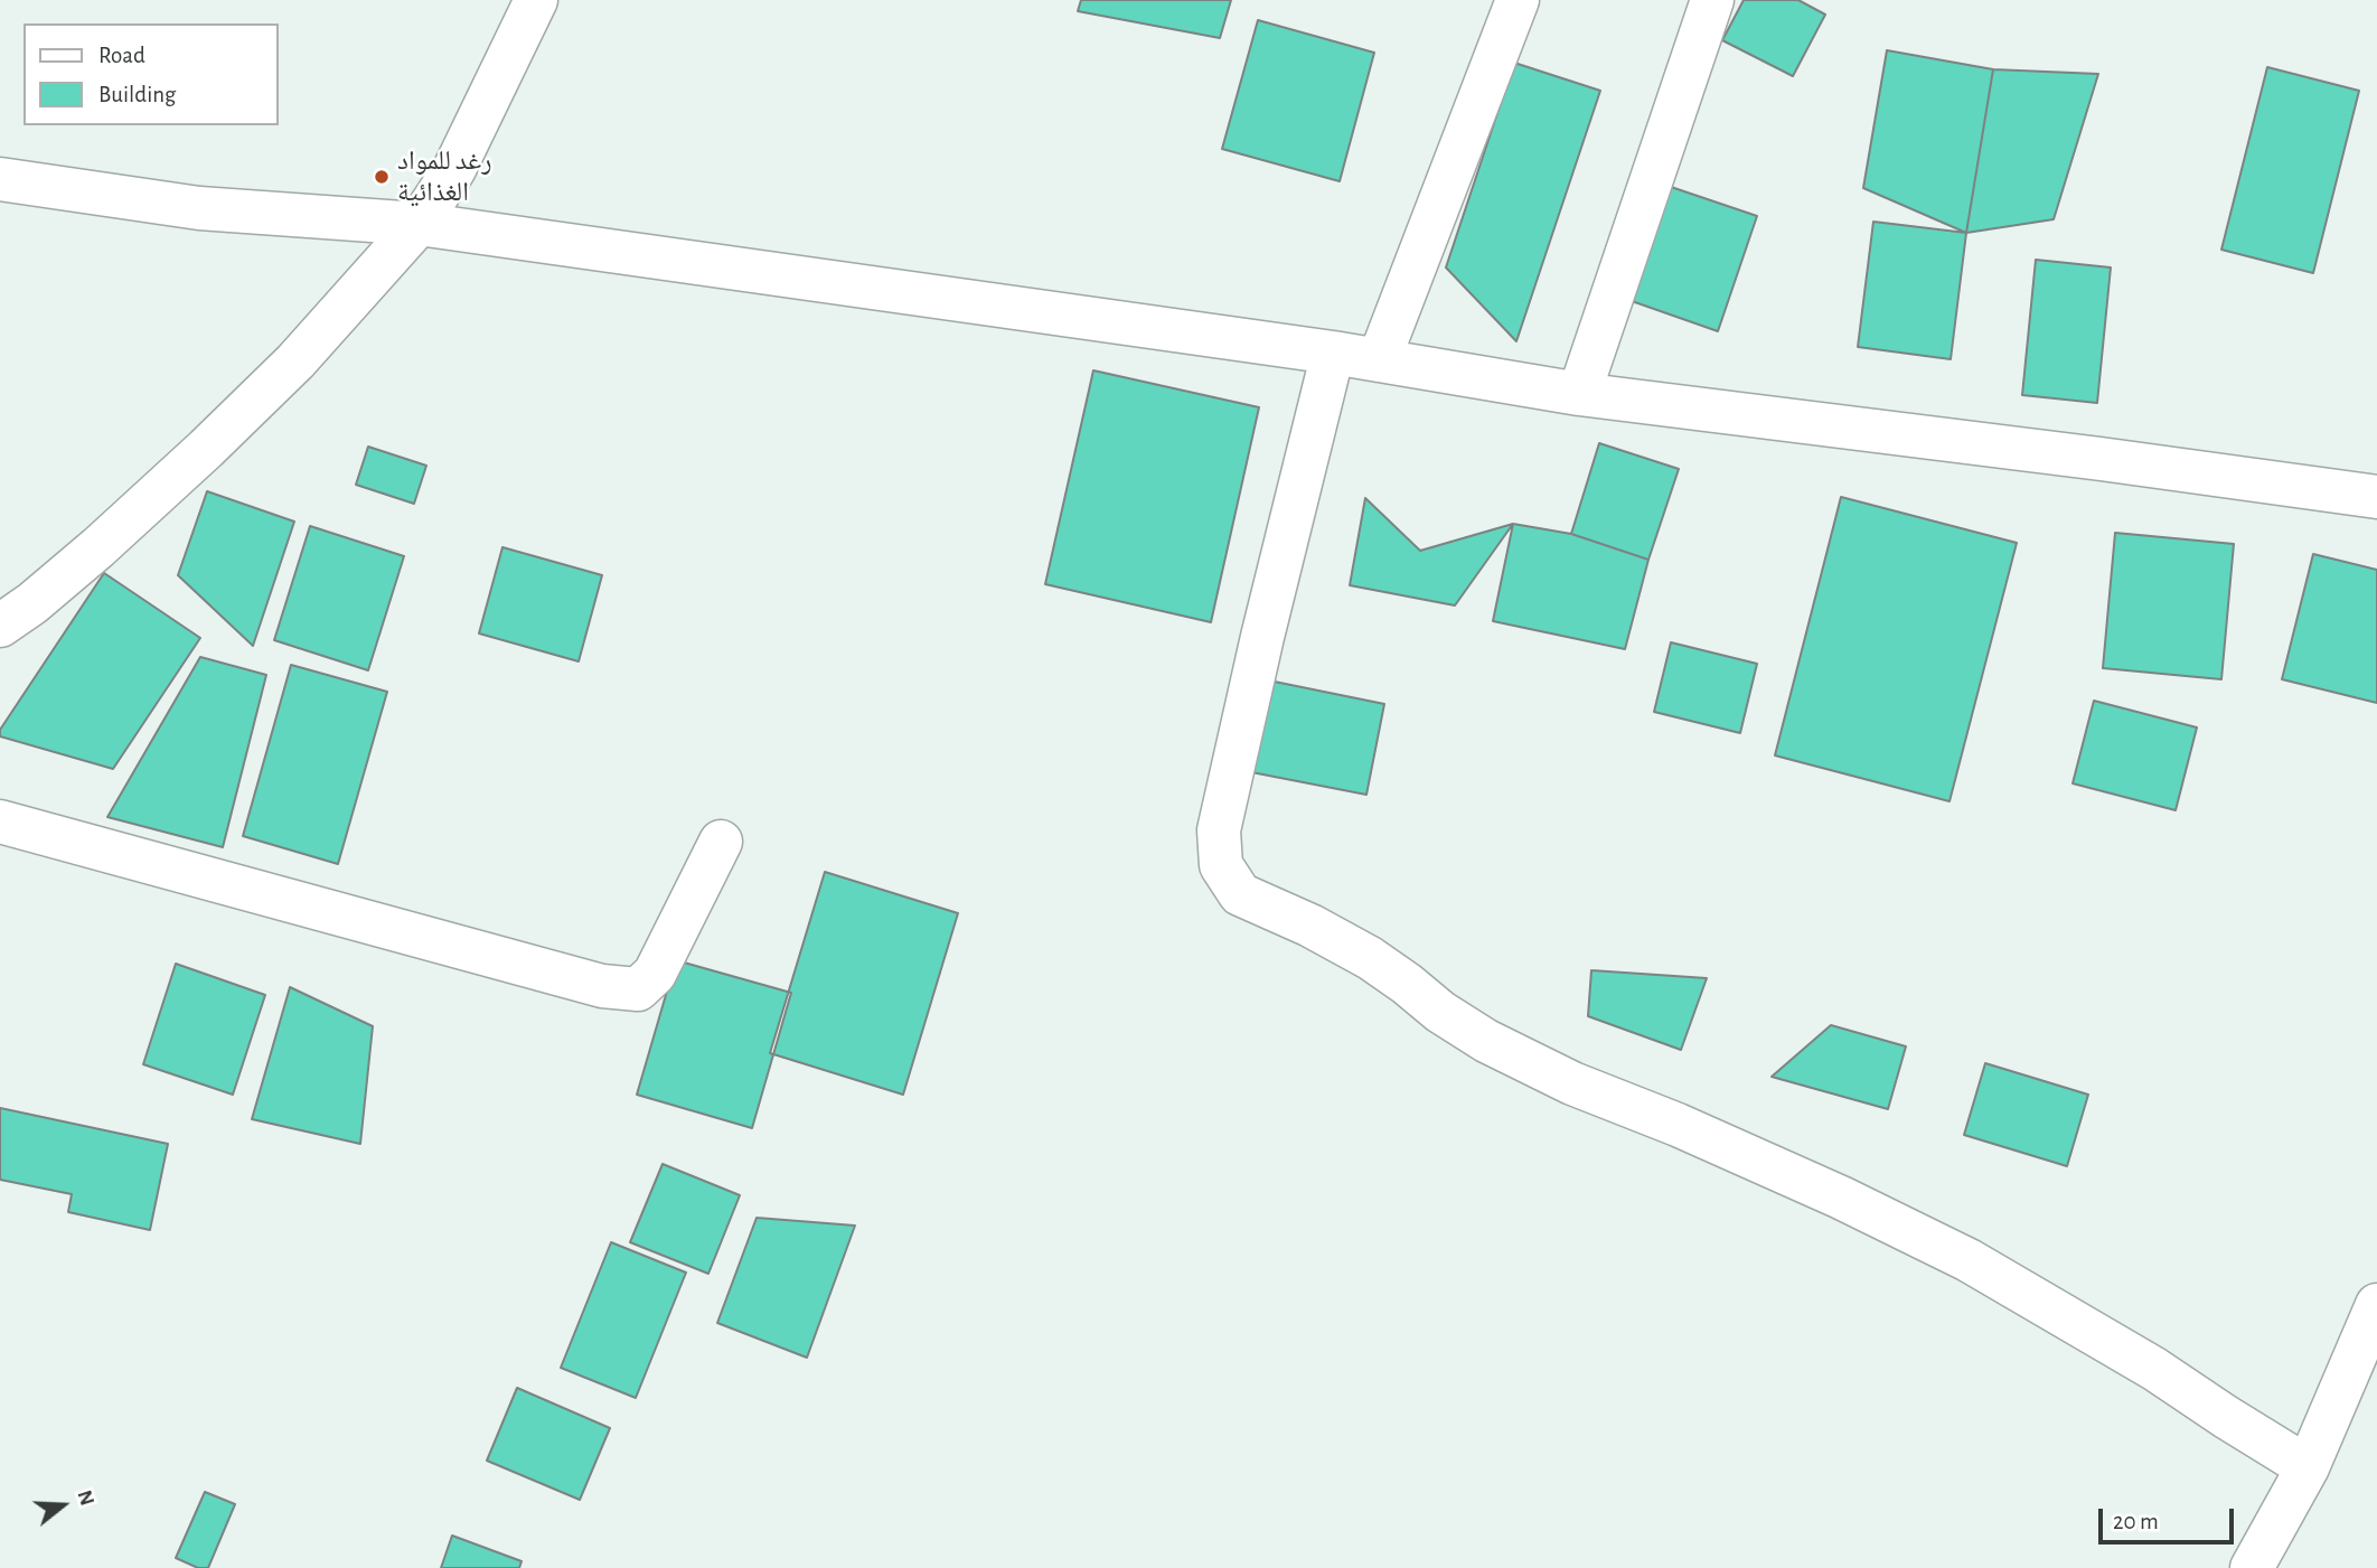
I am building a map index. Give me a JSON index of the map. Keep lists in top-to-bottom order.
{
  "places": ["رغد للمواد الغذائية"],
  "legend": ["Road", "Building"],
  "scale_bar": "20 m",
  "north": "right"
}
